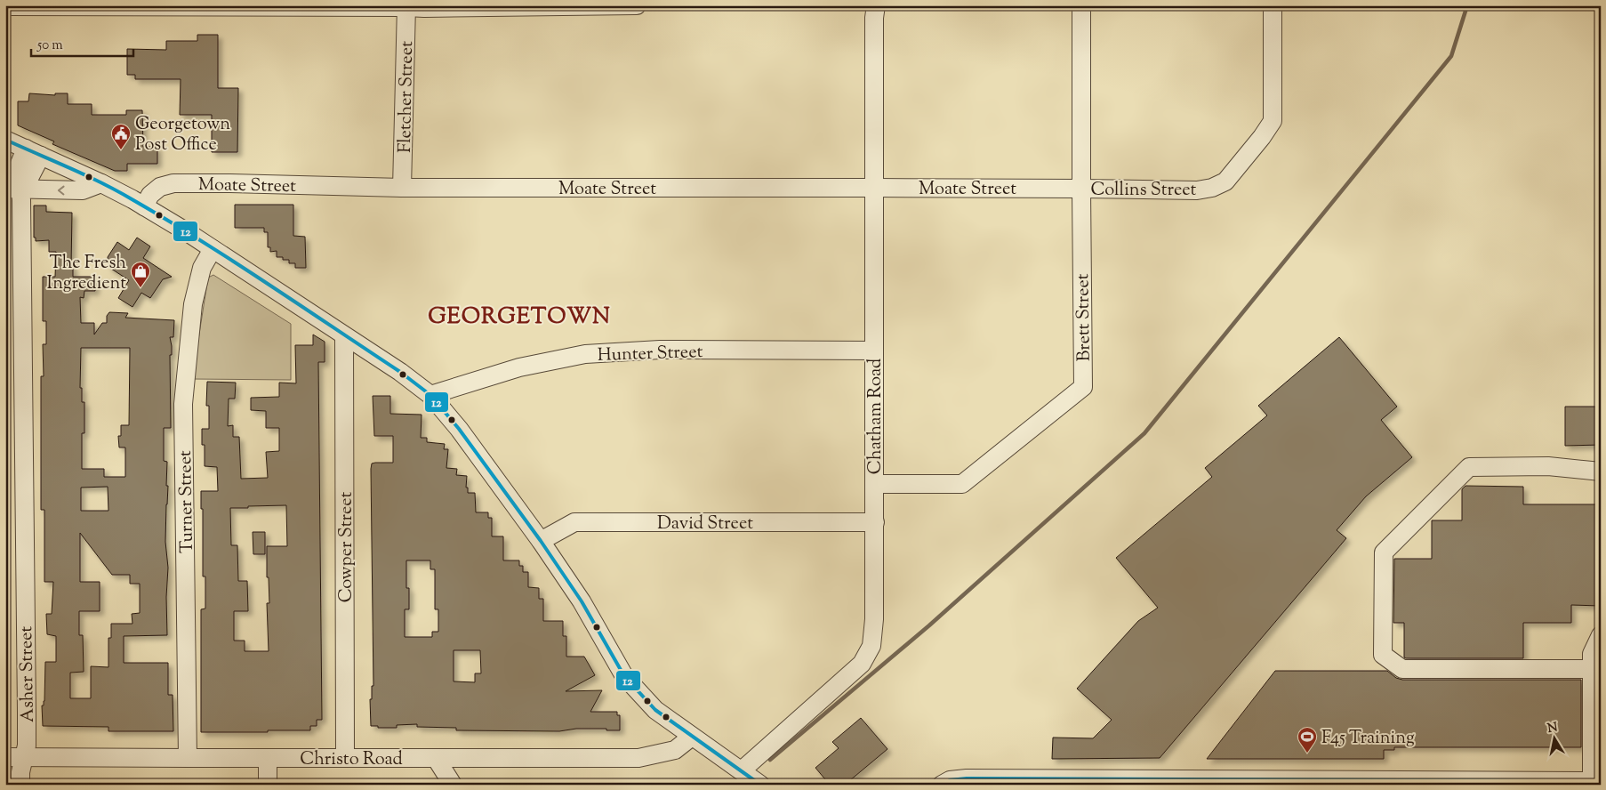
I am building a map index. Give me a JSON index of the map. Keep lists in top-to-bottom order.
{
  "streets": {
    "street": [
      "Fletcher Street",
      "Moate Street",
      "Collins Street",
      "Brett Street",
      "Hunter Street",
      "Chatham Road",
      "Turner Street",
      "David Street",
      "Cowper Street",
      "Asher Street",
      "Christo Road"
    ]
  },
  "crossings": [
    ["Fletcher Street", "Moate Street"],
    ["Moate Street", "Collins Street"],
    ["Moate Street", "Brett Street"],
    ["Moate Street", "Chatham Road"],
    ["Collins Street", "Brett Street"],
    ["Brett Street", "Chatham Road"],
    ["Hunter Street", "Chatham Road"],
    ["Chatham Road", "David Street"],
    ["Turner Street", "Christo Road"],
    ["Cowper Street", "Christo Road"],
    ["Asher Street", "Christo Road"]
  ],
  "districts": ["GEORGETOWN"],
  "places": {
    "public building": ["Georgetown Post Office"],
    "shop": ["The Fresh Ingredient"],
    "sports": ["F45 Training"]
  },
  "lines": ["transit line 12"],
  "scale_bar": "50 m",
  "north": "top"
}
